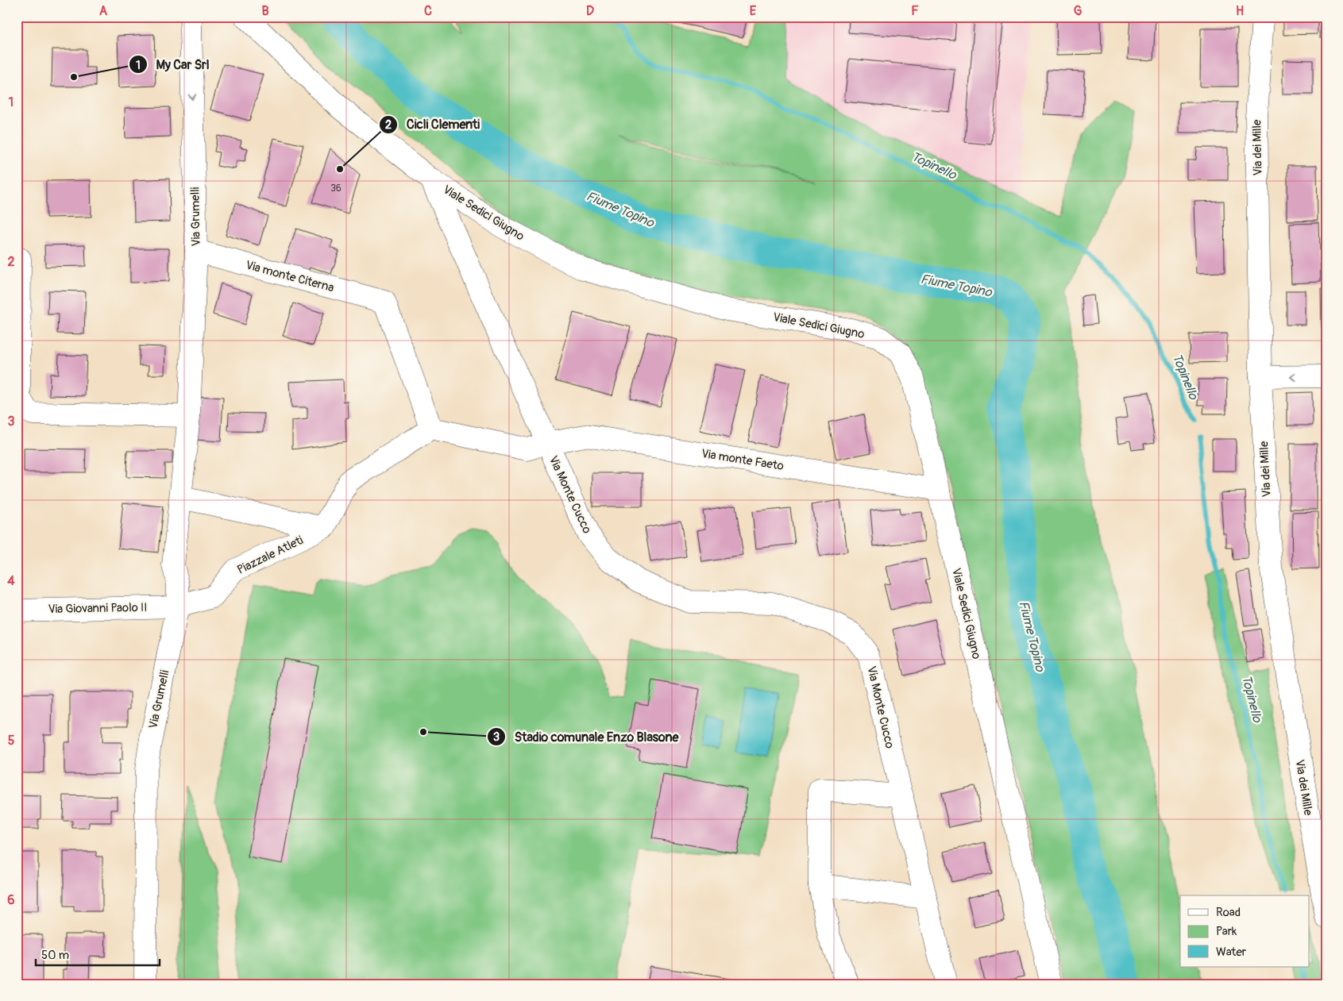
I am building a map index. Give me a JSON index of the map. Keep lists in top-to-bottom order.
{
  "streets": {
    "street": [
      "Via dei Mille",
      "Viale Sedici Giugno",
      "Via Grumelli",
      "Via monte Citerna",
      "Via monte Faeto",
      "Via Monte Cucco",
      "Piazzale Atleti",
      "Via Giovanni Paolo II"
    ]
  },
  "crossings": [
    ["Viale Sedici Giugno", "Via monte Faeto"],
    ["Viale Sedici Giugno", "Via Monte Cucco"],
    ["Via Grumelli", "Via monte Citerna"],
    ["Via Grumelli", "Piazzale Atleti"],
    ["Via Grumelli", "Via Giovanni Paolo II"],
    ["Via monte Faeto", "Via Monte Cucco"],
    ["Piazzale Atleti", "Via Giovanni Paolo II"]
  ],
  "water": ["Topinello", "Fiume Topino"],
  "places": ["My Car Srl", "Cicli Clementi", "Stadio comunale Enzo Blasone"],
  "house_numbers": ["36"],
  "legend": ["Road", "Park", "Water"],
  "scale_bar": "50 m",
  "grid": {
    "columns": [
      "A",
      "B",
      "C",
      "D",
      "E",
      "F",
      "G",
      "H"
    ],
    "rows": [
      "1",
      "2",
      "3",
      "4",
      "5",
      "6"
    ]
  }
}
